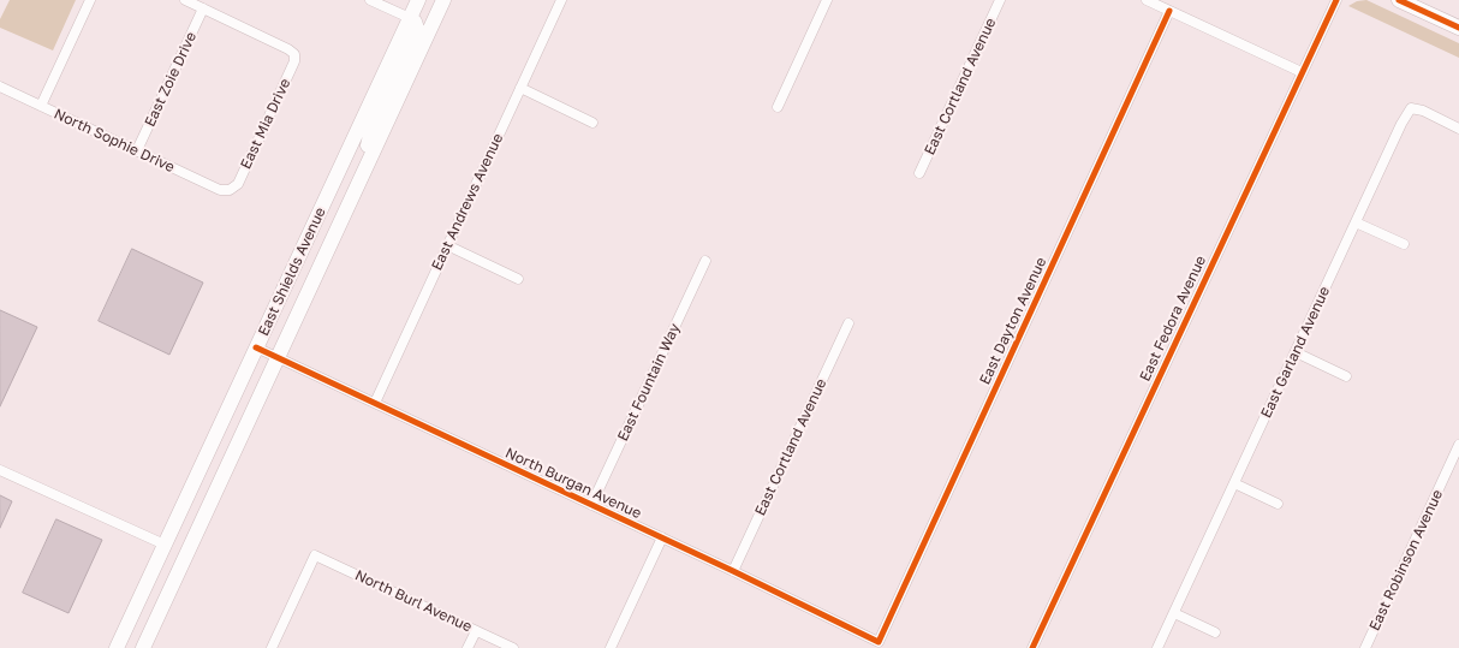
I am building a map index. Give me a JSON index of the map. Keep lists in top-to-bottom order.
{
  "streets": {
    "main road": ["East Shields Avenue"],
    "street": [
      "East Zoie Drive",
      "East Cortland Avenue",
      "East Mia Drive",
      "North Sophie Drive",
      "East Andrews Avenue",
      "East Fedora Avenue",
      "East Dayton Avenue",
      "East Garland Avenue",
      "East Fountain Way",
      "North Burgan Avenue",
      "East Robinson Avenue",
      "North Burl Avenue"
    ]
  },
  "crossings": [
    ["East Zoie Drive", "East Mia Drive"],
    ["East Zoie Drive", "North Sophie Drive"],
    ["East Cortland Avenue", "North Burgan Avenue"],
    ["East Mia Drive", "North Sophie Drive"],
    ["East Andrews Avenue", "North Burgan Avenue"],
    ["East Shields Avenue", "North Burgan Avenue"],
    ["East Dayton Avenue", "North Burgan Avenue"],
    ["East Fountain Way", "North Burgan Avenue"]
  ]
}
